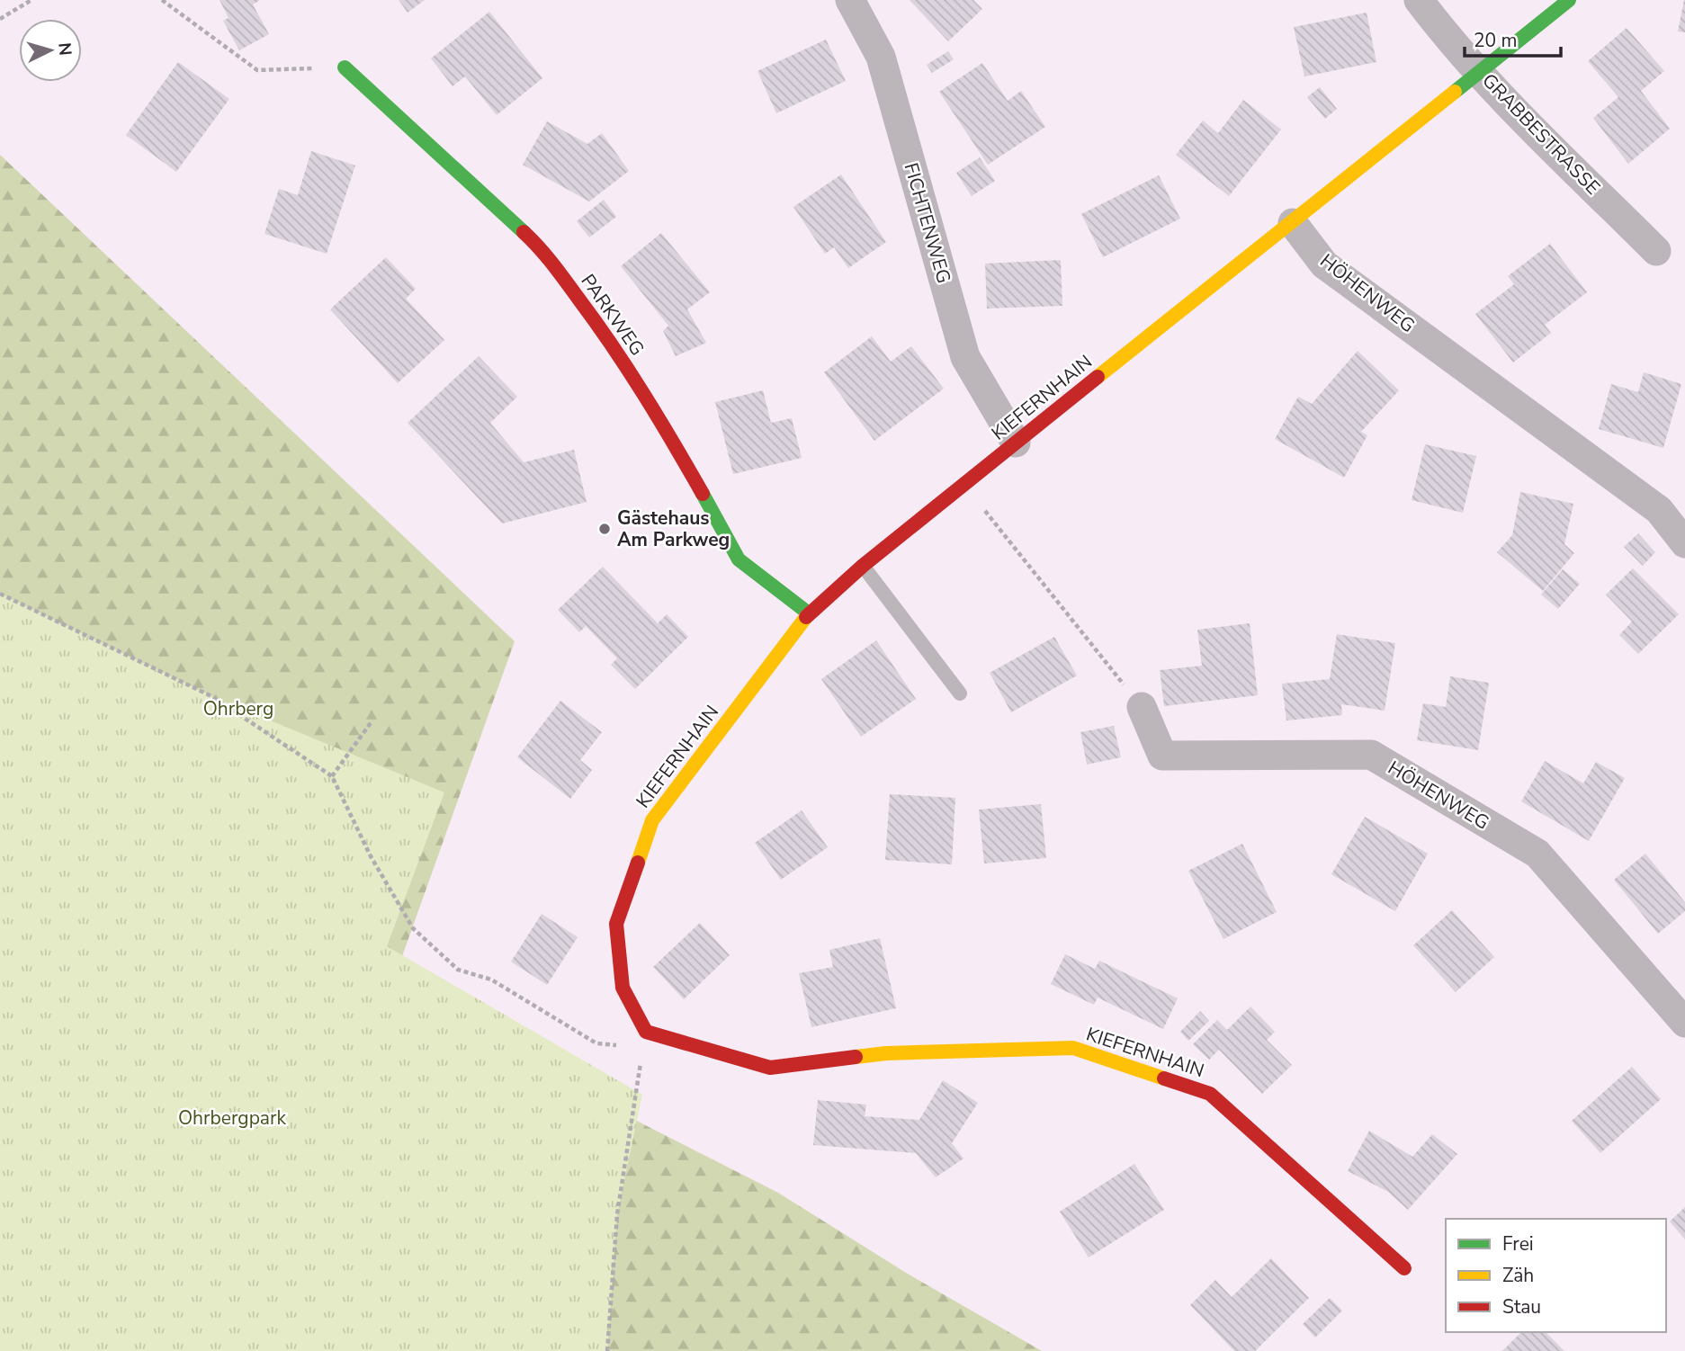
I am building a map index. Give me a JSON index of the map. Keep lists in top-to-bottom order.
{
  "streets": {
    "street": [
      "GRABBESTRASSE",
      "FICHTENWEG",
      "HÖHENWEG",
      "PARKWEG",
      "KIEFERNHAIN"
    ]
  },
  "crossings": [
    ["GRABBESTRASSE", "KIEFERNHAIN"],
    ["FICHTENWEG", "KIEFERNHAIN"],
    ["HÖHENWEG", "KIEFERNHAIN"],
    ["PARKWEG", "KIEFERNHAIN"]
  ],
  "parks": ["Ohrberg", "Ohrbergpark"],
  "places": ["Gästehaus Am Parkweg"],
  "legend": ["Frei", "Zäh", "Stau"],
  "scale_bar": "20 m",
  "north": "right"
}
